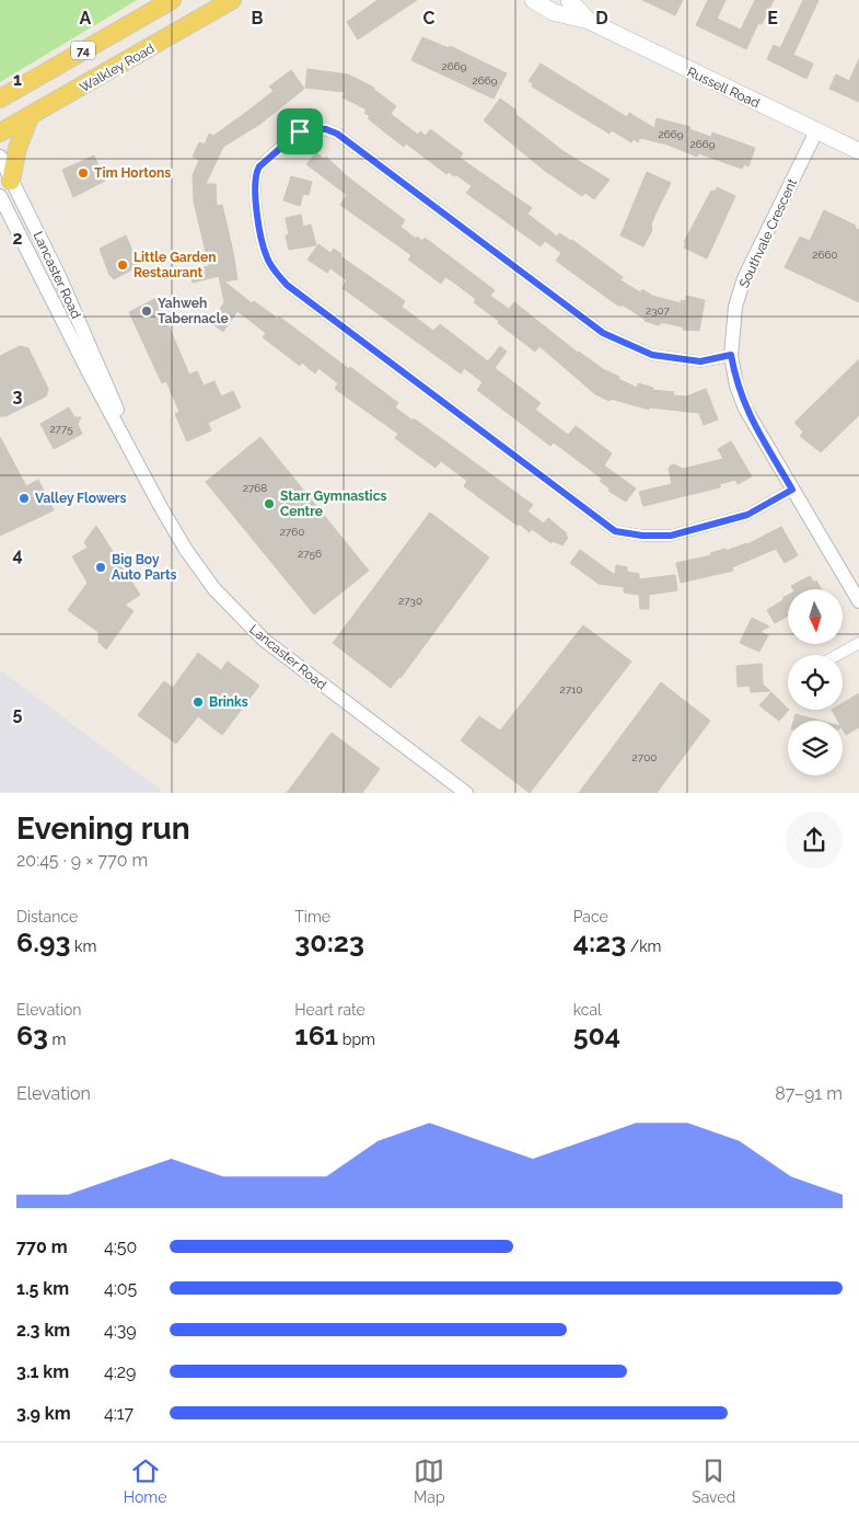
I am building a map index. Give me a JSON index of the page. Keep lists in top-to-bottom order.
{
  "streets": {
    "main road": ["74", "Walkley Road", "Russell Road"],
    "street": ["Southvale Crescent", "Lancaster Road"]
  },
  "crossings": [
    ["Russell Road", "Southvale Crescent"]
  ],
  "places": [
    "Tim Hortons",
    "Little Garden Restaurant",
    "Yahweh Tabernacle",
    "Valley Flowers",
    "Starr Gymnastics Centre",
    "Big Boy Auto Parts",
    "Brinks"
  ],
  "house_numbers": [
    "2669",
    "2669",
    "2669",
    "2669",
    "2660",
    "2307",
    "2775",
    "2768",
    "2760",
    "2756",
    "2730",
    "2710",
    "2700"
  ],
  "north": "bottom",
  "page": {
    "heading": ["Evening run", "20:45 · 9 × 770 m"],
    "stats": [
      ["Distance", "6.93 km"],
      ["Time", "30:23"],
      ["Pace", "4:23 /km"],
      ["Elevation", "63 m"],
      ["Heart rate", "161 bpm"],
      ["kcal", "504"]
    ],
    "chart": ["Elevation", "87–91 m"],
    "list": [
      {
        "name": "770 m",
        "note": "4:50"
      },
      {
        "name": "1.5 km",
        "note": "4:05"
      },
      {
        "name": "2.3 km",
        "note": "4:39"
      },
      {
        "name": "3.1 km",
        "note": "4:29"
      },
      {
        "name": "3.9 km",
        "note": "4:17"
      }
    ],
    "tabs": ["Home", "Map", "Saved"]
  },
  "grid": {
    "columns": [
      "A",
      "B",
      "C",
      "D",
      "E"
    ],
    "rows": [
      "1",
      "2",
      "3",
      "4",
      "5"
    ]
  }
}
